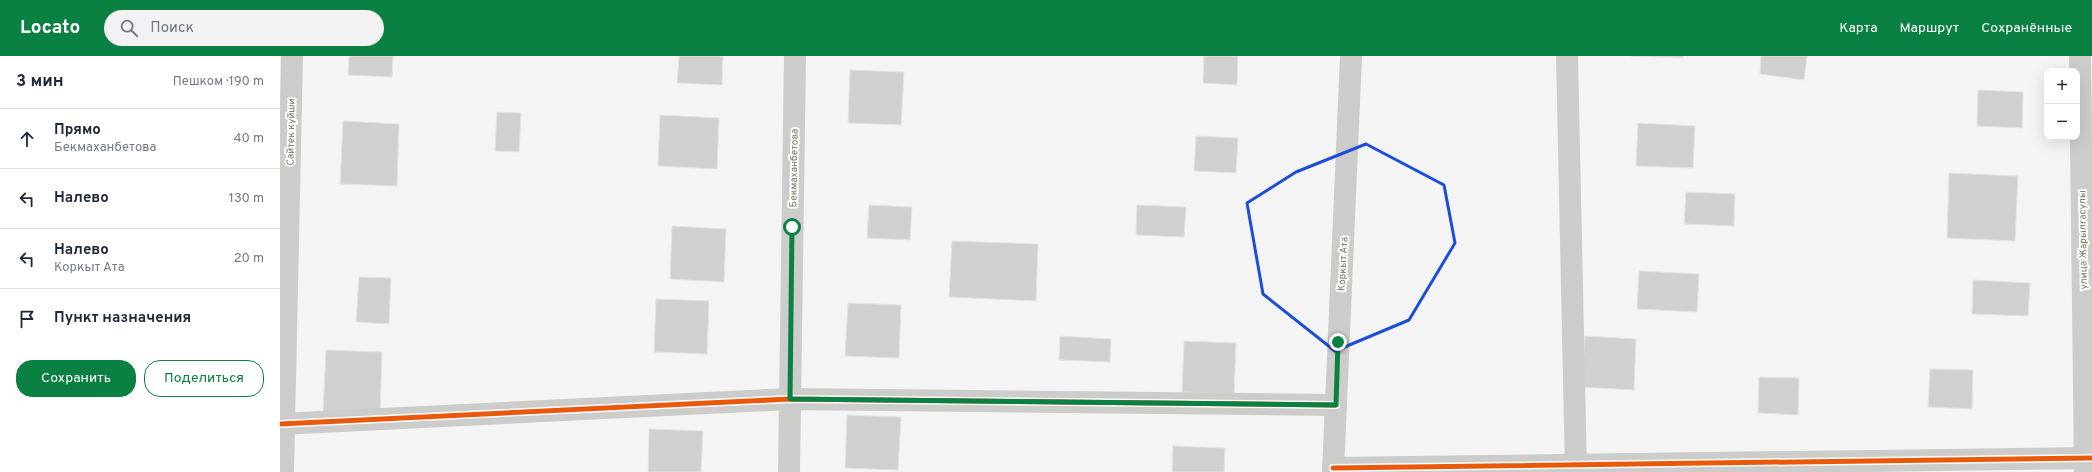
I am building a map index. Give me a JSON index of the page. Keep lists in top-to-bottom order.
{
  "streets": {
    "street": [
      "Сайтек куйши",
      "Бекмаханбетова",
      "улица Жарылгасулы",
      "Коркыт Ата"
    ]
  },
  "page": {
    "header": "Locato",
    "search": "Поиск",
    "nav": ["Карта", "Маршрут", "Сохранённые"],
    "heading": ["3 мин", "Пешком · 190 m"],
    "map_buttons": ["+", "−"],
    "list": [
      ["Прямо", "Бекмаханбетова", "40 m"],
      ["Налево", "130 m"],
      ["Налево", "Коркыт Ата", "20 m"],
      "Пункт назначения"
    ],
    "buttons": ["Сохранить", "Поделиться"]
  }
}
